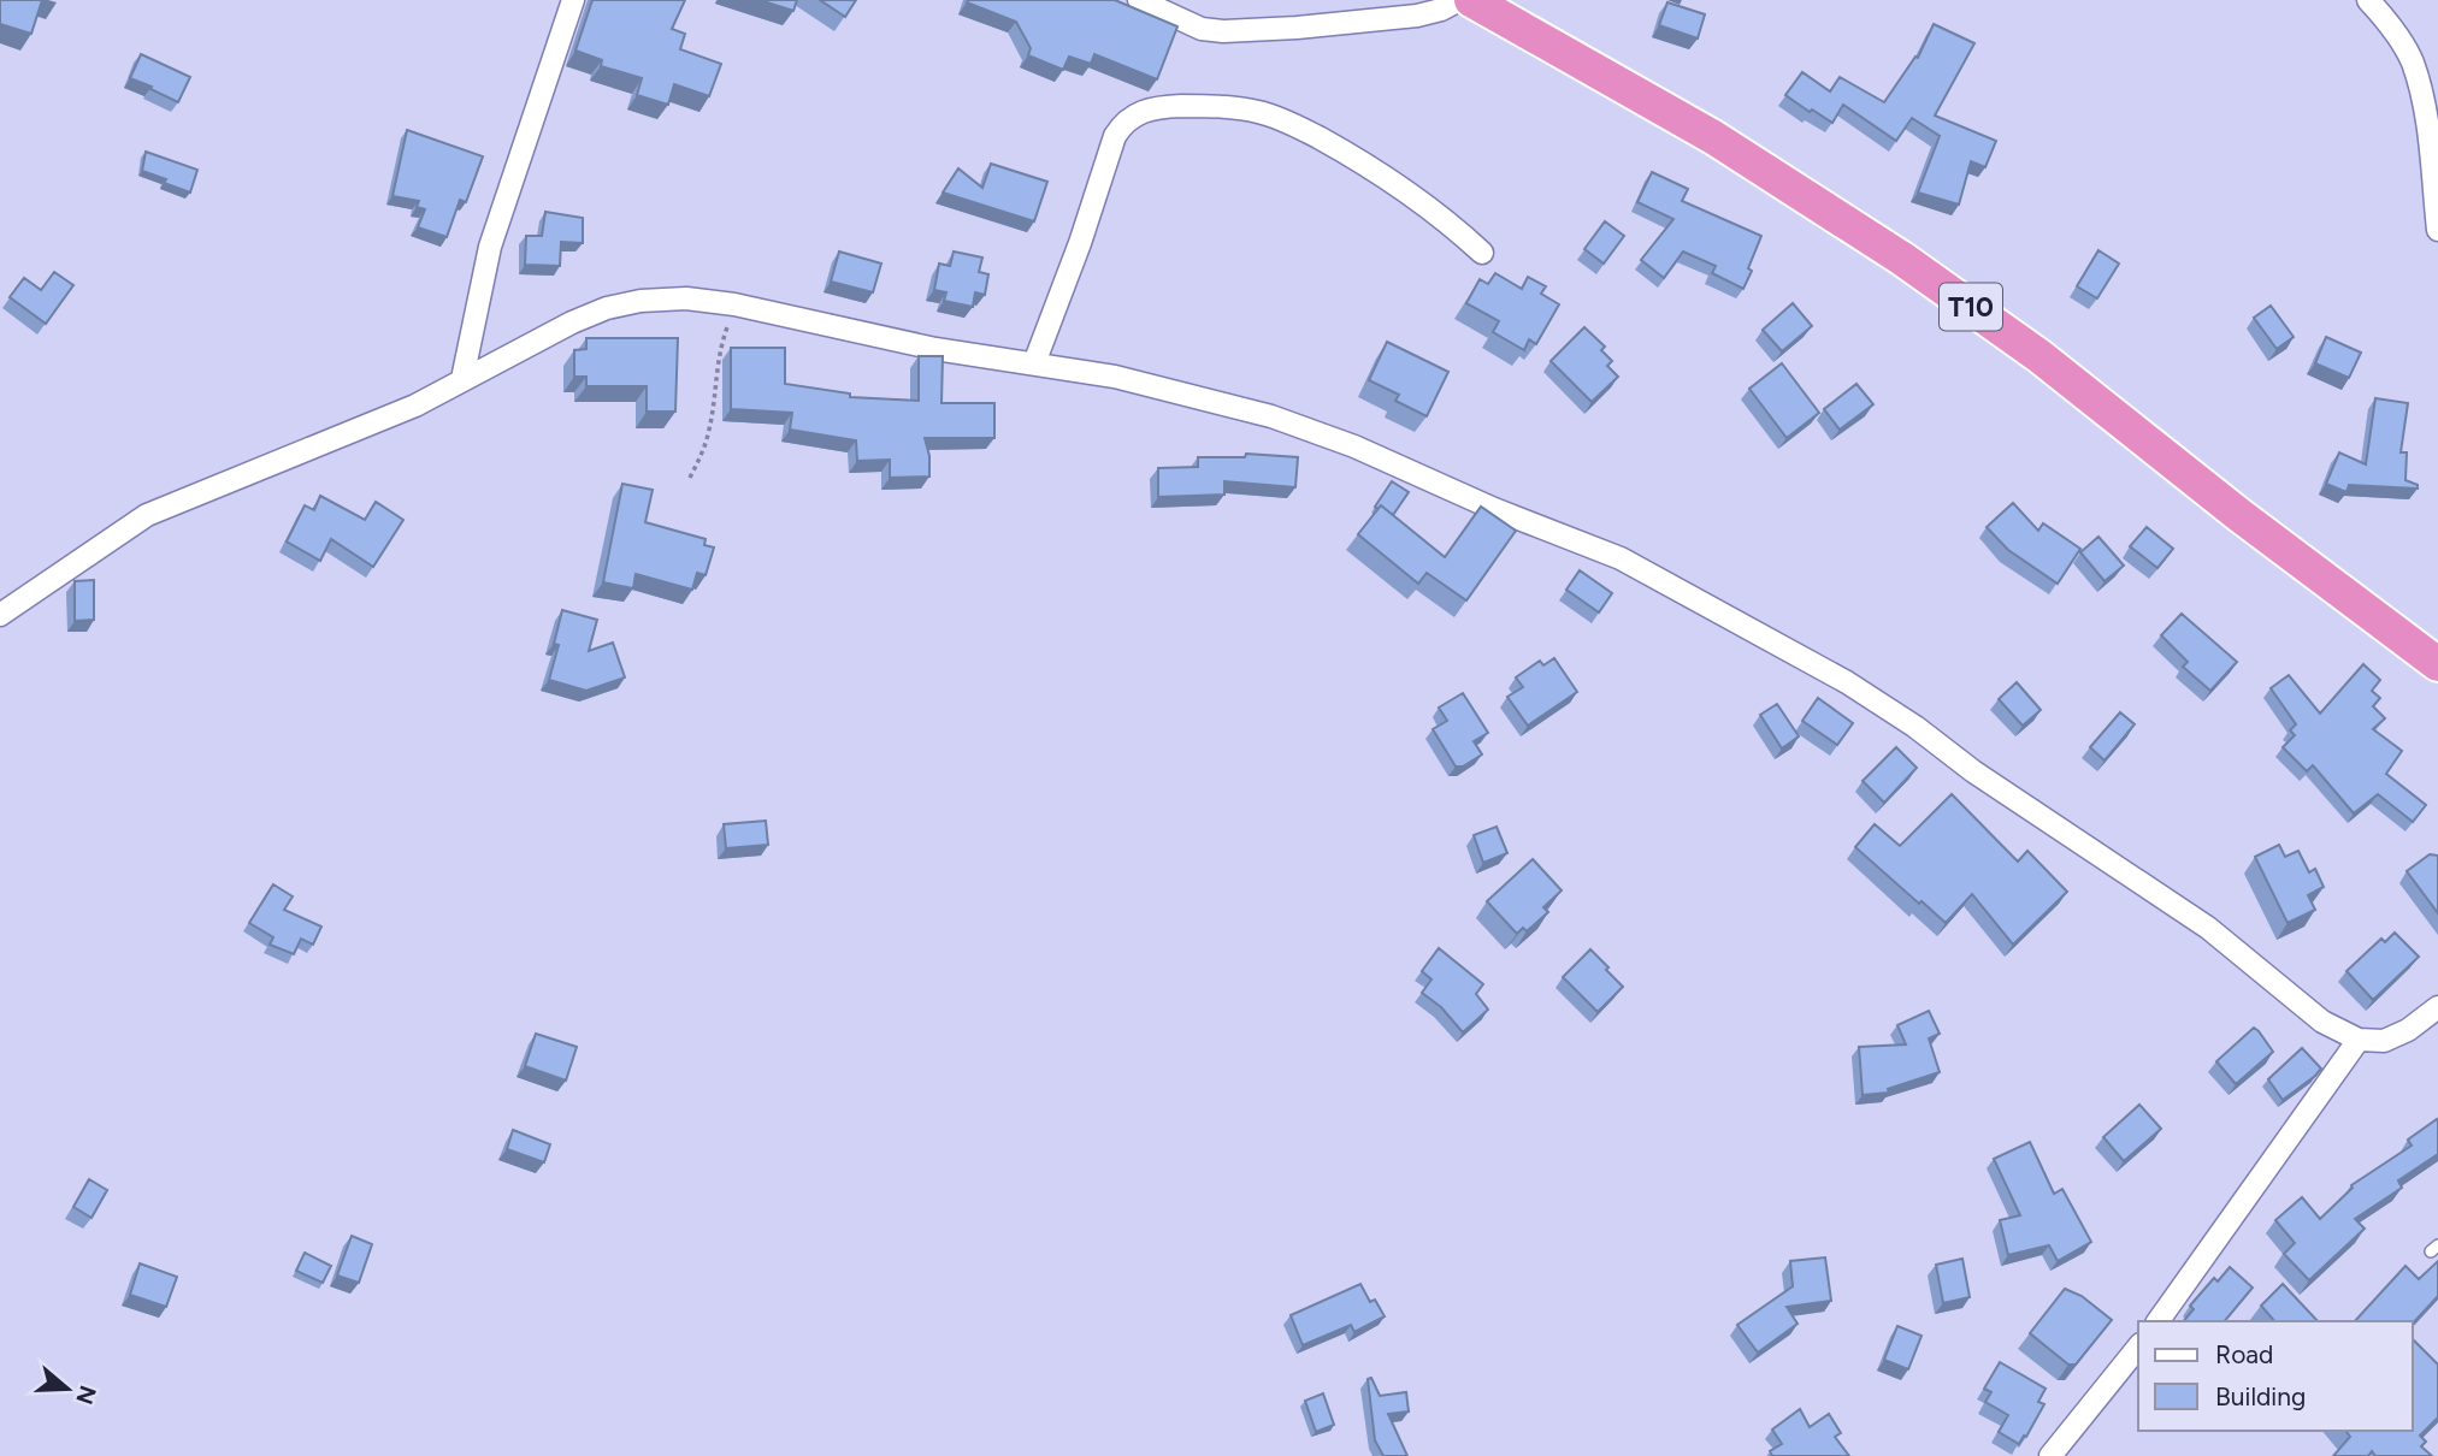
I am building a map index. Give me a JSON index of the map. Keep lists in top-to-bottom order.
{
  "streets": {
    "highway": ["T10"]
  },
  "legend": ["Road", "Building"],
  "north": "right"
}
